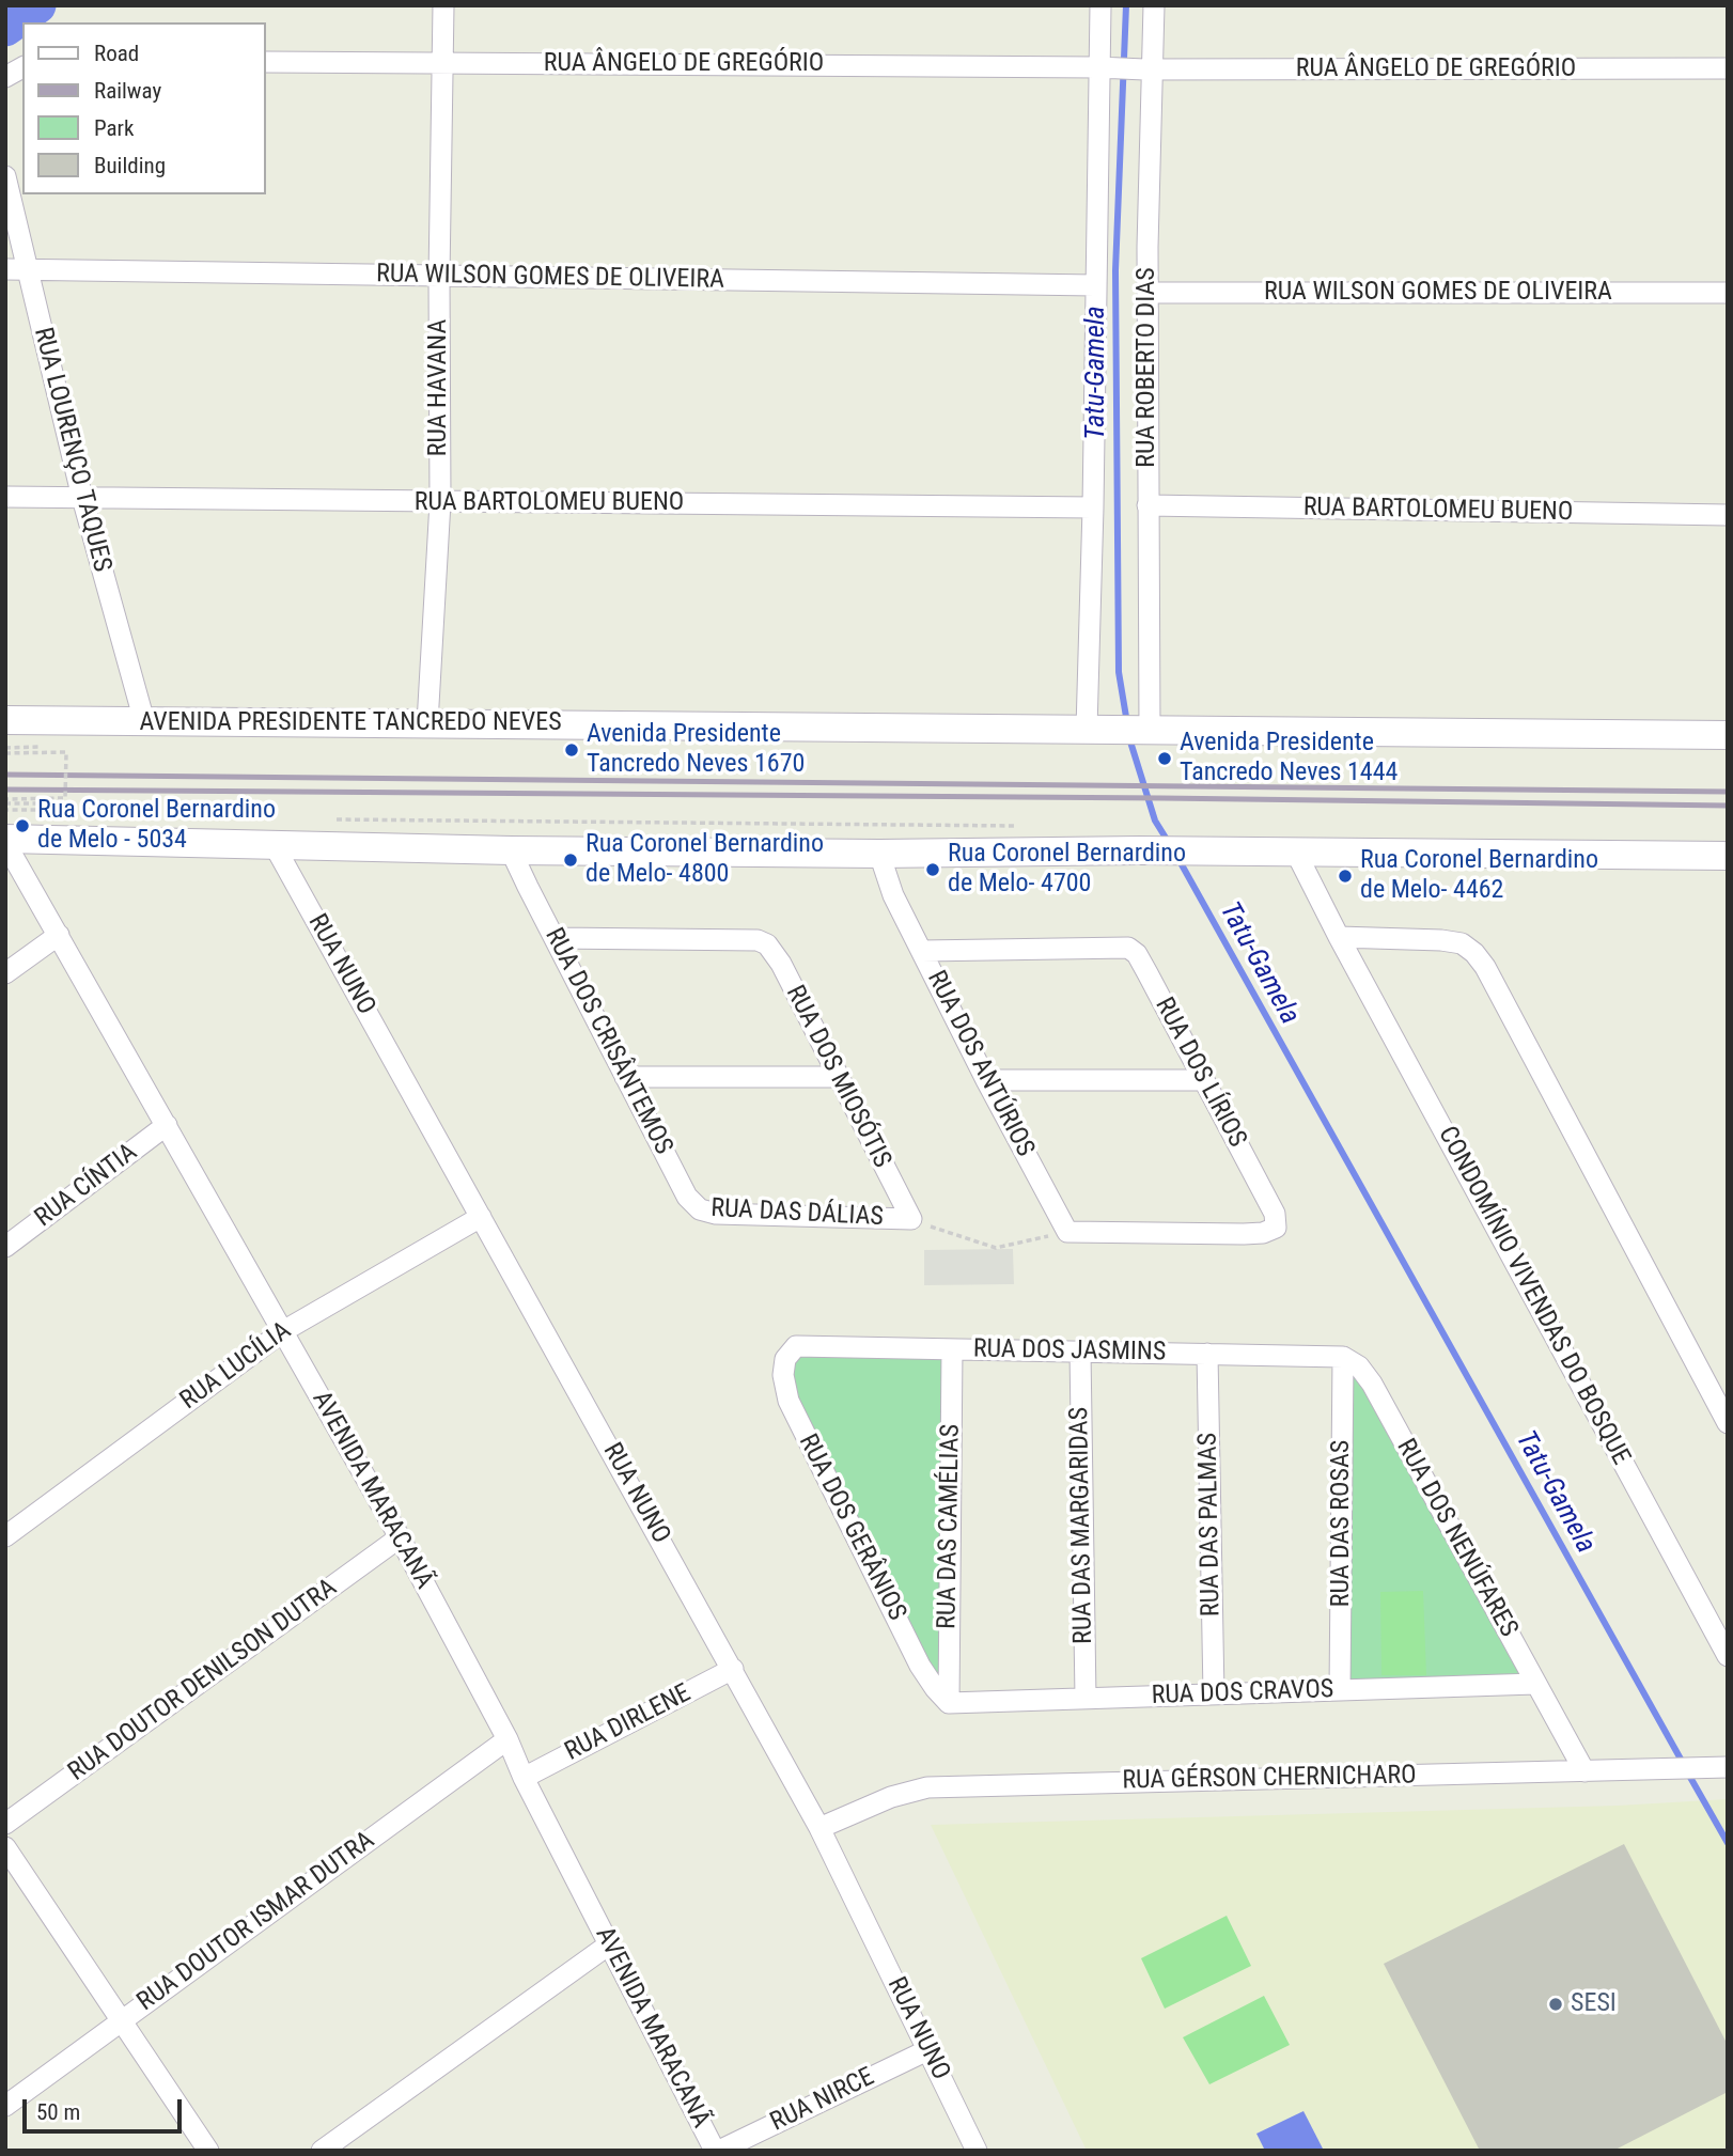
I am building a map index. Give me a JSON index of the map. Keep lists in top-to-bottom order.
{
  "streets": {
    "main road": ["AVENIDA PRESIDENTE TANCREDO NEVES"],
    "street": [
      "RUA ÂNGELO DE GREGÓRIO",
      "RUA WILSON GOMES DE OLIVEIRA",
      "RUA ROBERTO DIAS",
      "RUA HAVANA",
      "RUA LOURENÇO TAQUES",
      "RUA BARTOLOMEU BUENO",
      "RUA NUNO",
      "RUA DOS CRISÂNTEMOS",
      "RUA DOS ANTÚRIOS",
      "RUA DOS LÍRIOS",
      "RUA DOS MIOSÓTIS",
      "RUA CÍNTIA",
      "RUA DAS DÁLIAS",
      "CONDOMÍNIO VIVENDAS DO BOSQUE",
      "RUA DOS JASMINS",
      "RUA LUCÍLIA",
      "AVENIDA MARACANÃ",
      "RUA DAS ROSAS",
      "RUA DAS PALMAS",
      "RUA DAS MARGARIDAS",
      "RUA DAS CAMÉLIAS",
      "RUA DOS GERÂNIOS",
      "RUA DOS NENÚFARES",
      "RUA DOUTOR DENILSON DUTRA",
      "RUA DOS CRAVOS",
      "RUA DIRLENE",
      "RUA GÉRSON CHERNICHARO",
      "RUA DOUTOR ISMAR DUTRA",
      "RUA NIRCE"
    ]
  },
  "crossings": [
    ["RUA ÂNGELO DE GREGÓRIO", "RUA ROBERTO DIAS"],
    ["RUA ÂNGELO DE GREGÓRIO", "RUA HAVANA"],
    ["RUA WILSON GOMES DE OLIVEIRA", "RUA ROBERTO DIAS"],
    ["RUA WILSON GOMES DE OLIVEIRA", "RUA HAVANA"],
    ["RUA WILSON GOMES DE OLIVEIRA", "RUA LOURENÇO TAQUES"],
    ["RUA ROBERTO DIAS", "RUA BARTOLOMEU BUENO"],
    ["RUA ROBERTO DIAS", "AVENIDA PRESIDENTE TANCREDO NEVES"],
    ["RUA HAVANA", "RUA BARTOLOMEU BUENO"],
    ["RUA HAVANA", "AVENIDA PRESIDENTE TANCREDO NEVES"],
    ["RUA LOURENÇO TAQUES", "RUA BARTOLOMEU BUENO"],
    ["RUA LOURENÇO TAQUES", "AVENIDA PRESIDENTE TANCREDO NEVES"],
    ["RUA NUNO", "RUA LUCÍLIA"],
    ["RUA NUNO", "RUA DIRLENE"],
    ["RUA NUNO", "RUA GÉRSON CHERNICHARO"],
    ["RUA NUNO", "RUA NIRCE"],
    ["RUA DOS CRISÂNTEMOS", "RUA DOS MIOSÓTIS"],
    ["RUA DOS CRISÂNTEMOS", "RUA DAS DÁLIAS"],
    ["RUA DOS ANTÚRIOS", "RUA DOS LÍRIOS"],
    ["RUA DOS MIOSÓTIS", "RUA DAS DÁLIAS"],
    ["RUA CÍNTIA", "AVENIDA MARACANÃ"],
    ["RUA DOS JASMINS", "RUA DAS ROSAS"],
    ["RUA DOS JASMINS", "RUA DAS PALMAS"],
    ["RUA DOS JASMINS", "RUA DAS MARGARIDAS"],
    ["RUA DOS JASMINS", "RUA DAS CAMÉLIAS"],
    ["RUA DOS JASMINS", "RUA DOS GERÂNIOS"],
    ["RUA DOS JASMINS", "RUA DOS NENÚFARES"],
    ["RUA LUCÍLIA", "AVENIDA MARACANÃ"],
    ["AVENIDA MARACANÃ", "RUA DOUTOR DENILSON DUTRA"],
    ["AVENIDA MARACANÃ", "RUA DIRLENE"],
    ["AVENIDA MARACANÃ", "RUA DOUTOR ISMAR DUTRA"],
    ["AVENIDA MARACANÃ", "RUA NIRCE"],
    ["RUA DAS ROSAS", "RUA DOS NENÚFARES"],
    ["RUA DAS ROSAS", "RUA DOS CRAVOS"],
    ["RUA DAS PALMAS", "RUA DOS CRAVOS"],
    ["RUA DAS MARGARIDAS", "RUA DOS CRAVOS"],
    ["RUA DAS CAMÉLIAS", "RUA DOS GERÂNIOS"],
    ["RUA DAS CAMÉLIAS", "RUA DOS CRAVOS"],
    ["RUA DOS GERÂNIOS", "RUA DOS CRAVOS"],
    ["RUA DOS NENÚFARES", "RUA DOS CRAVOS"],
    ["RUA DOS NENÚFARES", "RUA GÉRSON CHERNICHARO"]
  ],
  "water": ["Tatu-Gamela"],
  "places": [
    "Avenida Presidente Tancredo Neves 1670",
    "Avenida Presidente Tancredo Neves 1444",
    "Rua Coronel Bernardino de Melo - 5034",
    "Rua Coronel Bernardino de Melo- 4800",
    "Rua Coronel Bernardino de Melo- 4700",
    "Rua Coronel Bernardino de Melo- 4462",
    "SESI"
  ],
  "legend": [
    "Road",
    "Railway",
    "Park",
    "Building"
  ],
  "scale_bar": "50 m"
}
